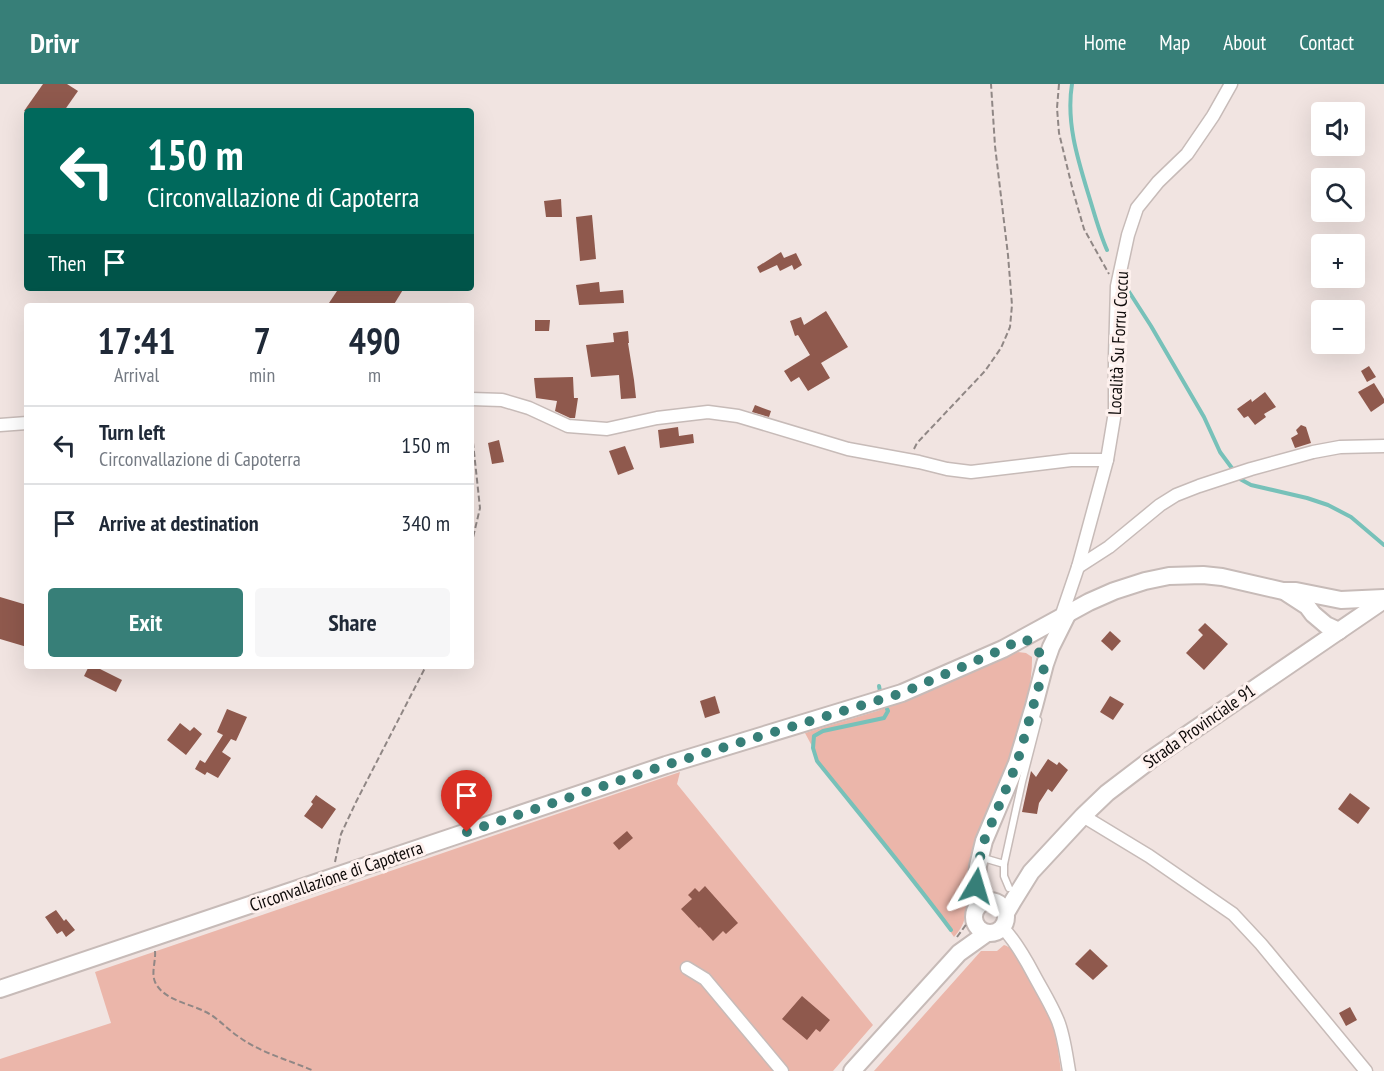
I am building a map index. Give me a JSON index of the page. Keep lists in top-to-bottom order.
{
  "streets": {
    "street": ["Località Su Forru Coccu", "Strada Provinciale 91", "Circonvallazione di Capoterra"]
  },
  "crossings": [
    ["Località Su Forru Coccu", "Circonvallazione di Capoterra"]
  ],
  "page": {
    "header": "Drivr",
    "nav": [
      "Home",
      "Map",
      "About",
      "Contact"
    ],
    "map_buttons": ["+", "−"],
    "turn": ["150 m", "Circonvallazione di Capoterra"],
    "then": "Then",
    "eta": [
      "17:41",
      "Arrival",
      "7",
      "min",
      "490",
      "m"
    ],
    "list": [
      {
        "name": "Turn left",
        "note": "Circonvallazione di Capoterra",
        "value": "150 m"
      },
      {
        "name": "Arrive at destination",
        "value": "340 m"
      }
    ],
    "buttons": ["Exit", "Share"]
  }
}
